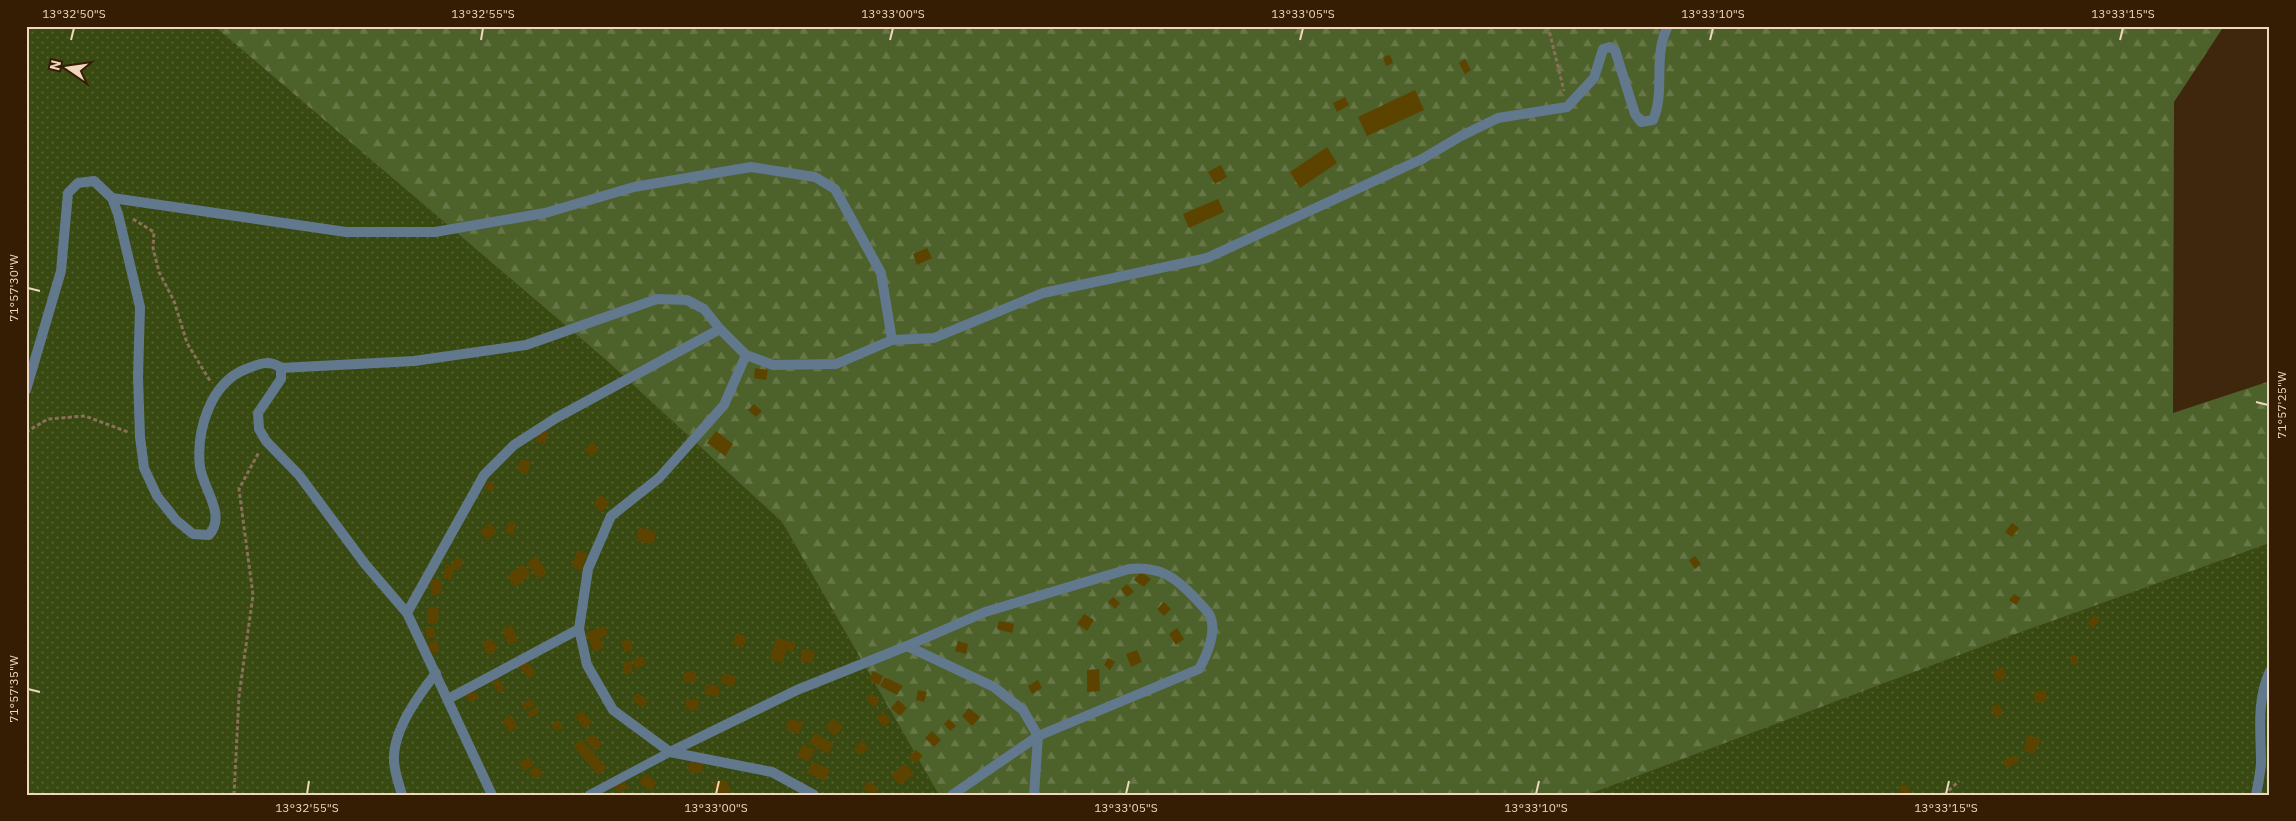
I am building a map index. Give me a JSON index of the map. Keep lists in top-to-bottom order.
{
  "north": "left",
  "coordinates": [
    "13°32'50\"S",
    "13°32'55\"S",
    "13°33'00\"S",
    "13°33'05\"S",
    "13°33'10\"S",
    "13°33'15\"S",
    "71°57'30\"W",
    "71°57'25\"W",
    "71°57'35\"W"
  ]
}
